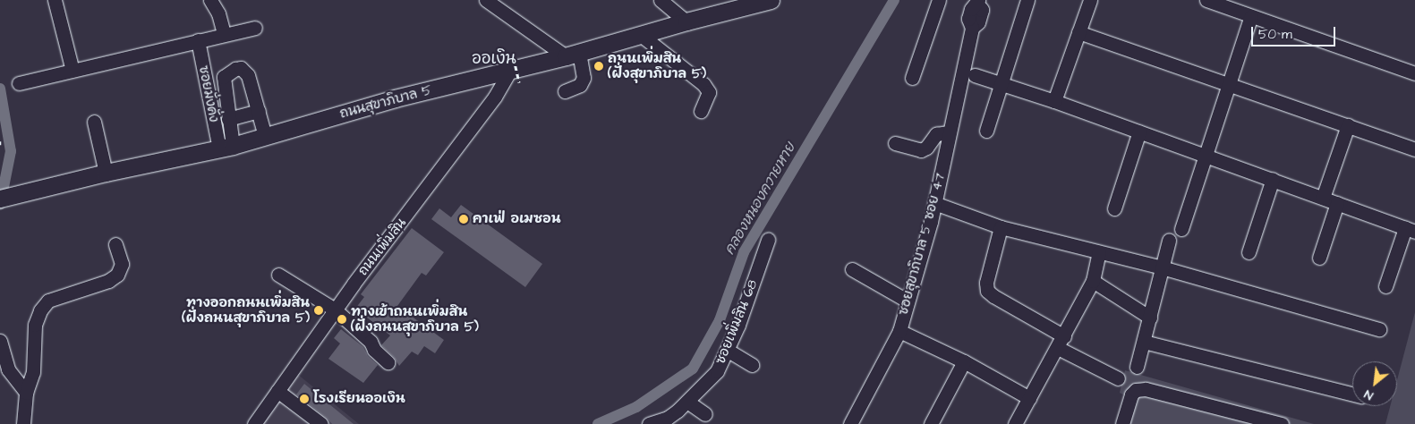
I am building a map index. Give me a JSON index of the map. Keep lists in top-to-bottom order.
{
  "streets": {
    "main road": ["ถนนสุขาภิบาล 5"],
    "street": [
      "ซอยมั่งคั่ง",
      "ซอยสุขาภิบาล 5 ซอย 47",
      "ถนนเพิ่มสิน",
      "ซอยเพิ่มสิน 68"
    ]
  },
  "crossings": [
    ["ซอยมั่งคั่ง", "ถนนสุขาภิบาล 5"],
    ["ถนนสุขาภิบาล 5", "ถนนเพิ่มสิน"]
  ],
  "districts": ["ออเงิน"],
  "water": ["คลองหนองควายหาย"],
  "places": [
    "ถนนเพิ่มสิน (ฝั่งสุขาภิบาล 5)",
    "คาเฟ่ อเมซอน",
    "ทางออกถนนเพิ่มสิน (ฝั่งถนนสุขาภิบาล 5)",
    "ทางเข้าถนนเพิ่มสิน (ฝั่งถนนสุขาภิบาล 5)",
    "โรงเรียนออเงิน"
  ],
  "scale_bar": "50 m",
  "north": "bottom left"
}
